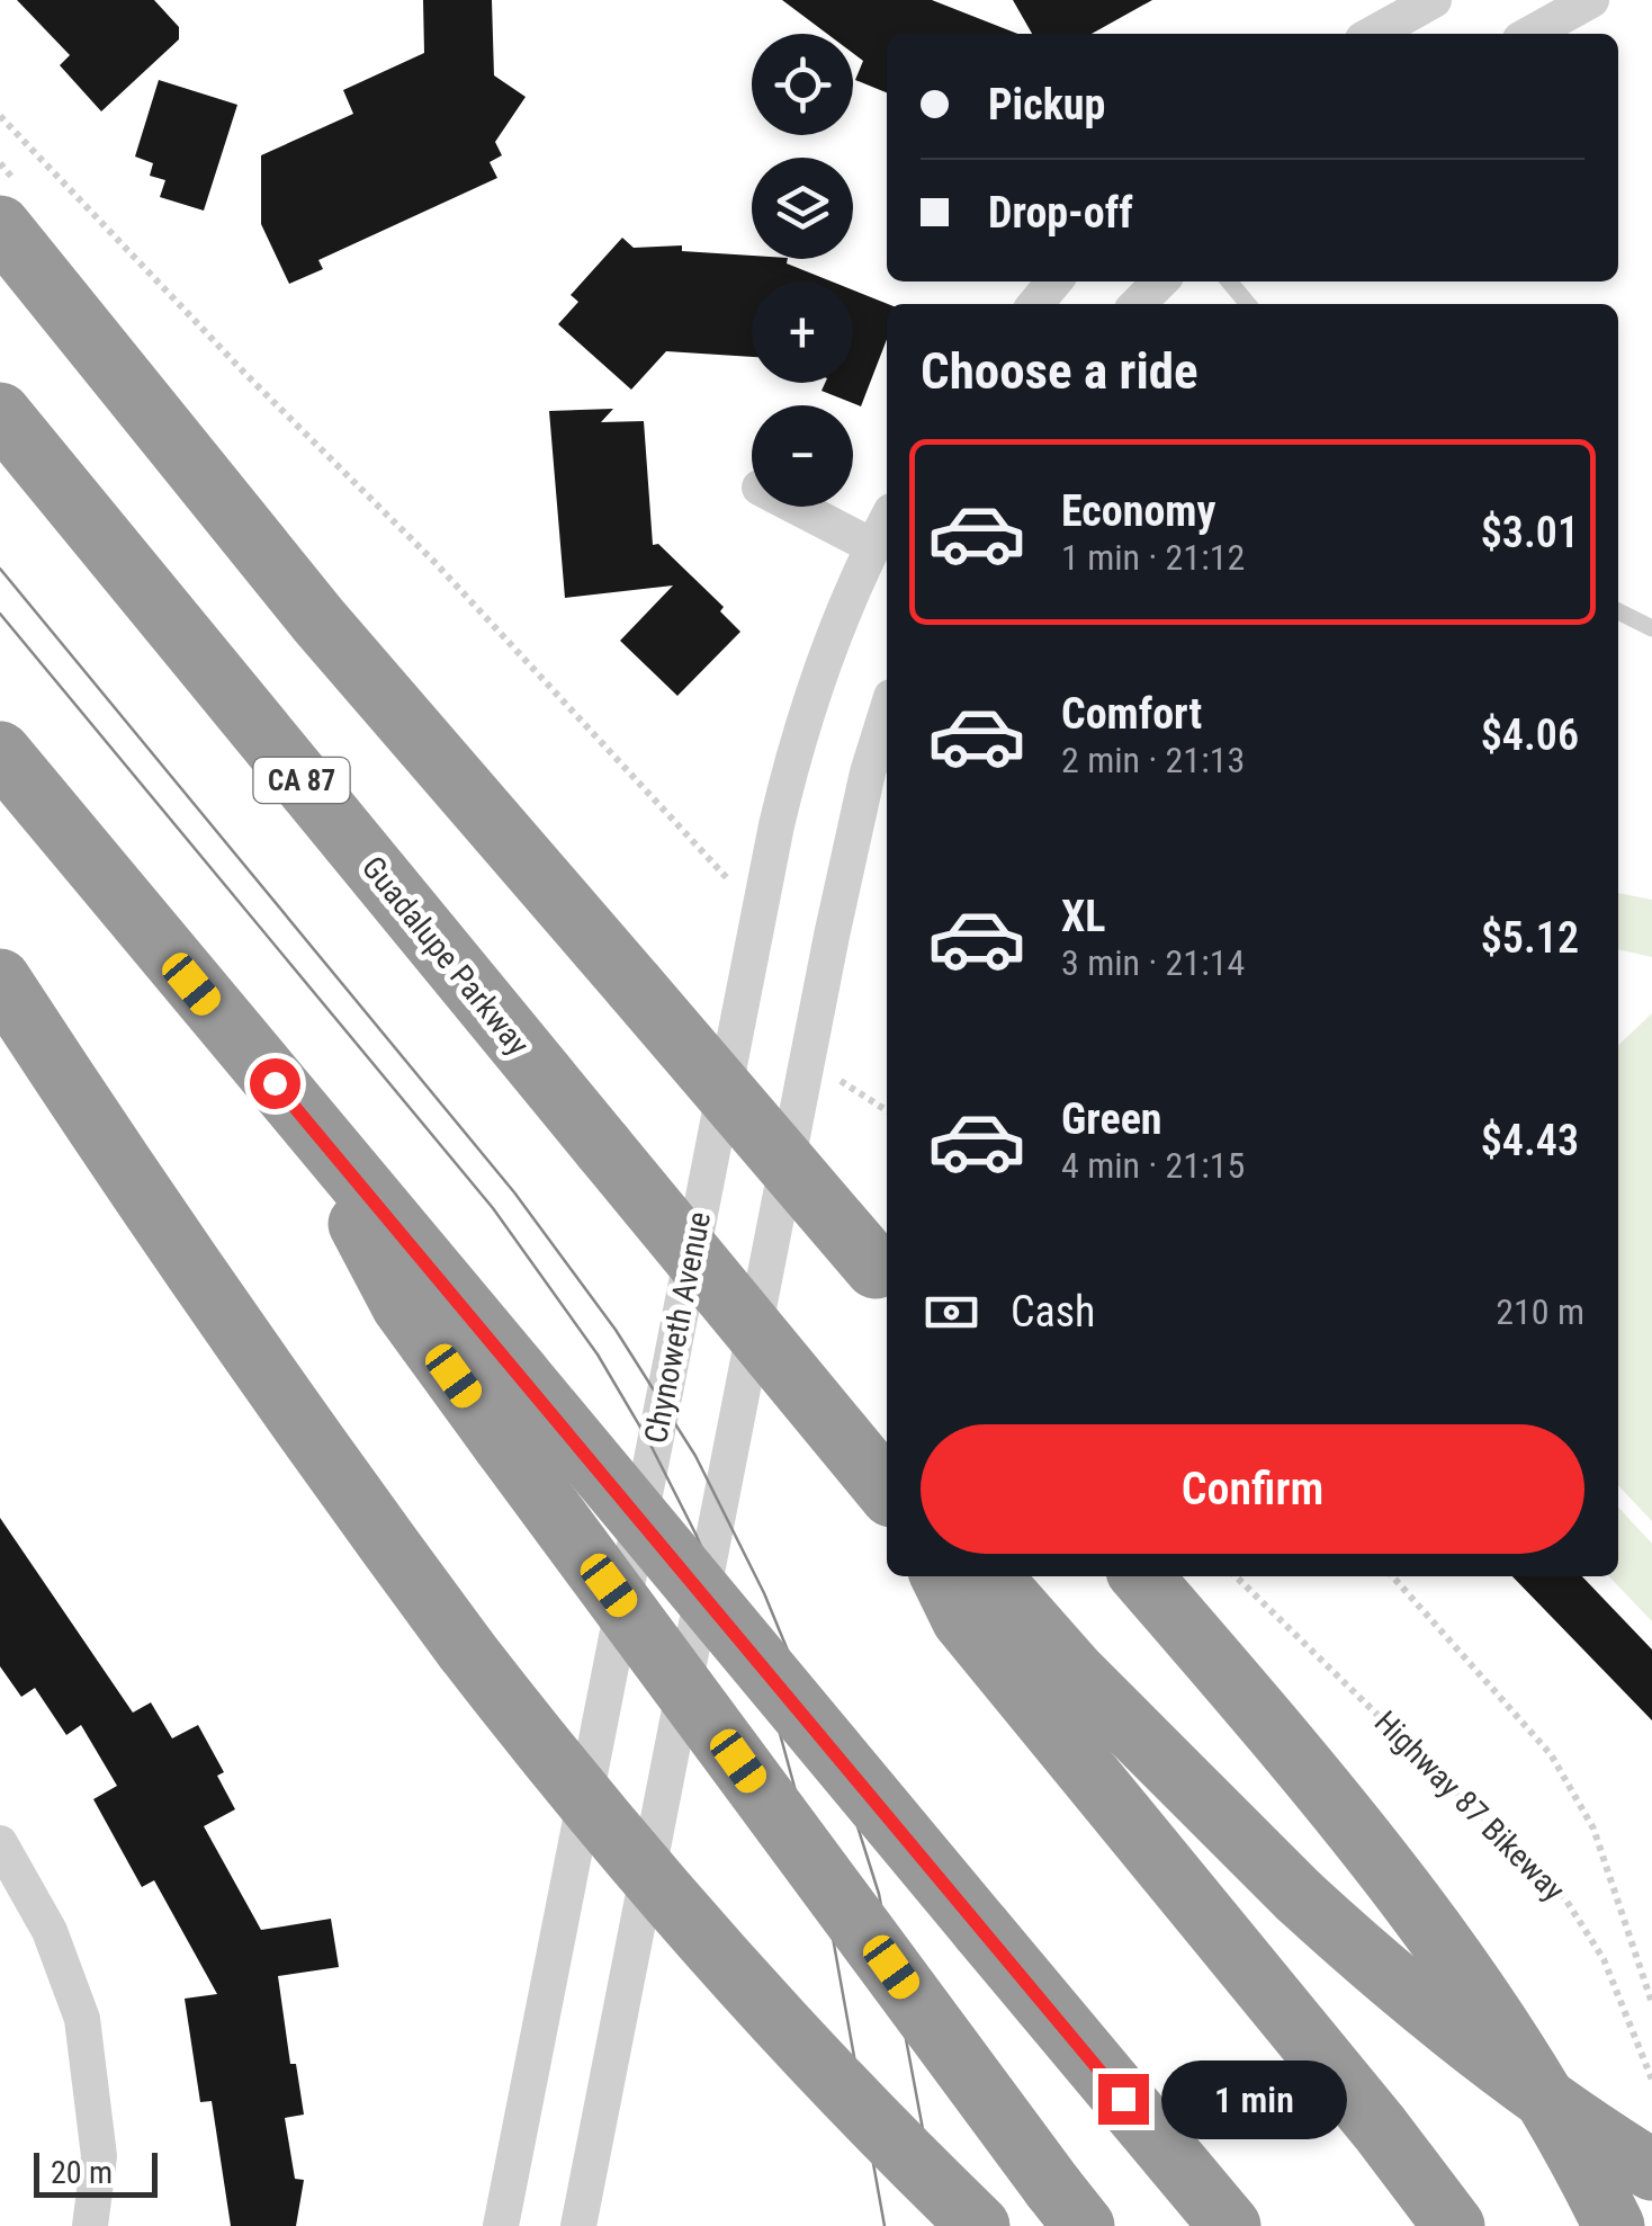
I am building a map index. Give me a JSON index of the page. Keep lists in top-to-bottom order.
{
  "streets": {
    "highway": ["CA 87", "Guadalupe Parkway"],
    "street": ["Chynoweth Avenue"],
    "path": ["Highway 87 Bikeway"]
  },
  "scale_bar": "20 m",
  "page": {
    "map_buttons": ["+", "−"],
    "banner": ["Pickup", "Drop-off"],
    "heading": "Choose a ride",
    "list": [
      {
        "name": "Economy",
        "note": "1 min · 21:12",
        "value": "$3.01"
      },
      {
        "name": "Comfort",
        "note": "2 min · 21:13",
        "value": "$4.06"
      },
      {
        "name": "XL",
        "note": "3 min · 21:14",
        "value": "$5.12"
      },
      {
        "name": "Green",
        "note": "4 min · 21:15",
        "value": "$4.43"
      }
    ],
    "pay": ["Cash", "210 m"],
    "buttons": "Confirm",
    "bubble": "1 min",
    "scale": "20 m"
  }
}
